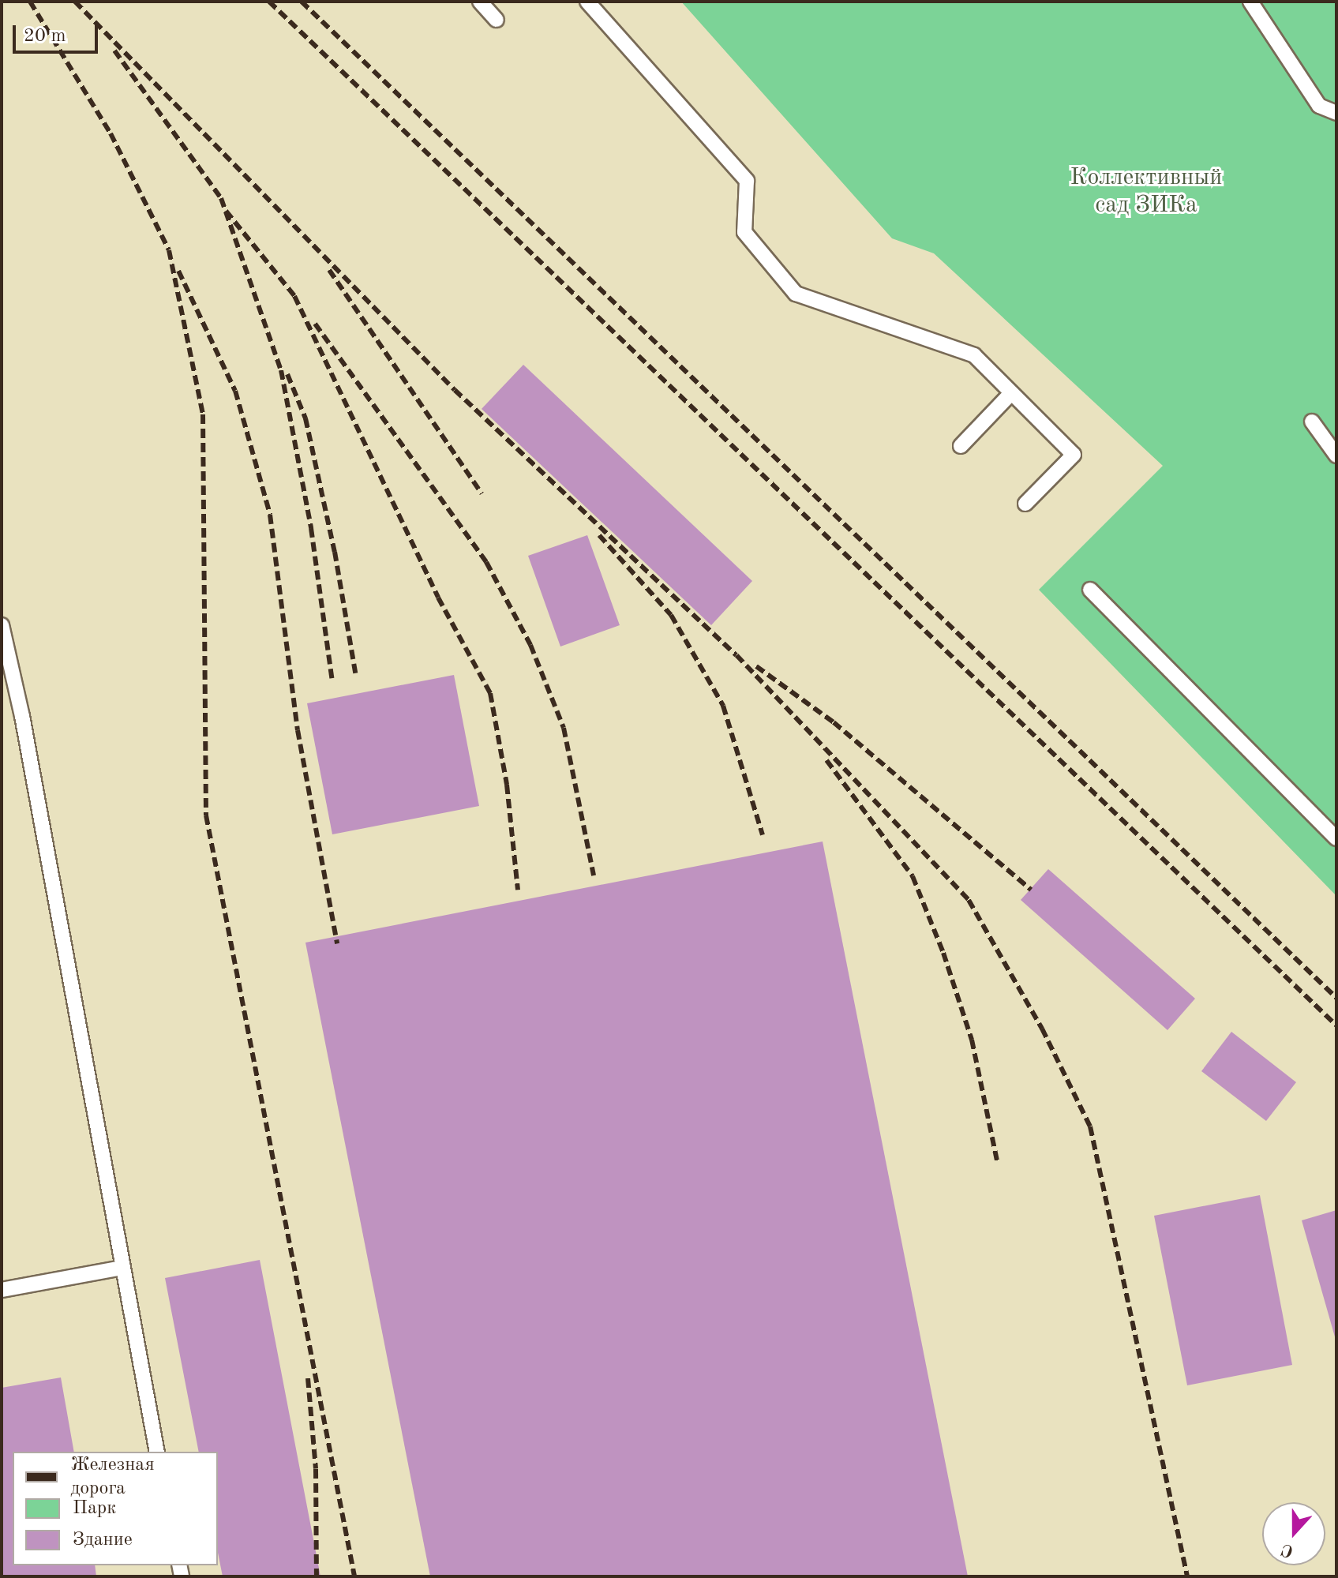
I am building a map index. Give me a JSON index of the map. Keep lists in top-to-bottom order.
{
  "parks": ["Коллективный сад ЗИКа"],
  "legend": ["Железная дорога", "Парк", "Здание"],
  "scale_bar": "20 m",
  "north": "bottom"
}
